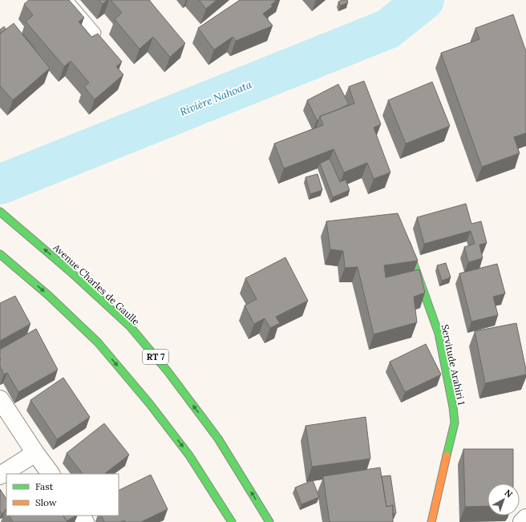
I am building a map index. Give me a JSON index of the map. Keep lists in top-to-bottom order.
{
  "streets": {
    "main road": ["Avenue Charles de Gaulle", "RT 7", "Servitude Arahiri 1"]
  },
  "water": ["Rivière Nahoata"],
  "legend": ["Fast", "Slow"],
  "north": "top right"
}
